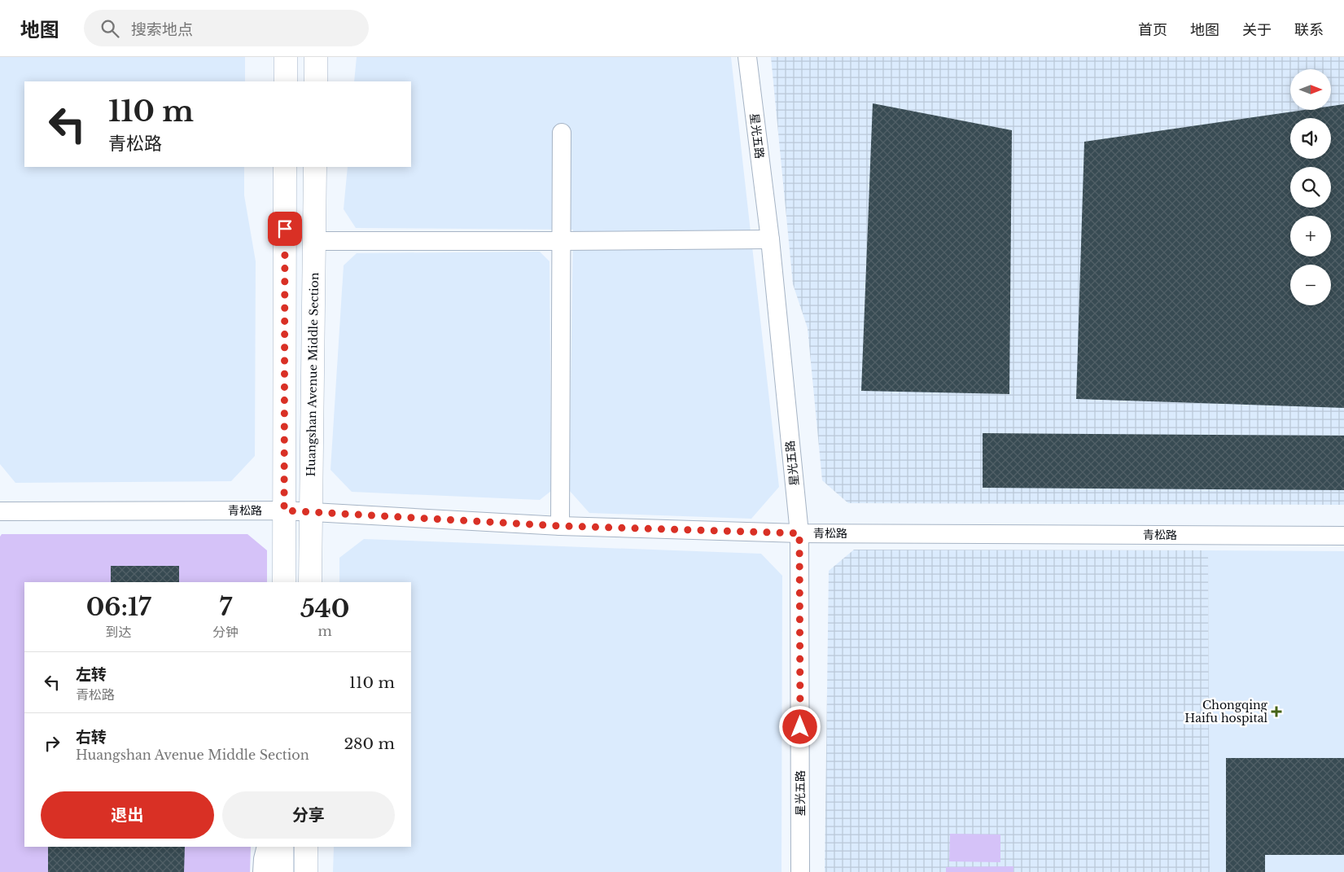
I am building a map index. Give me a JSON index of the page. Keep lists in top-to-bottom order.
{
  "streets": {
    "main road": ["Huangshan Avenue Middle Section"],
    "street": ["星光五路", "青松路"]
  },
  "crossings": [
    ["星光五路", "青松路"],
    ["Huangshan Avenue Middle Section", "青松路"]
  ],
  "places": {
    "health": ["Chongqing Haifu hospital"]
  },
  "north": "right",
  "page": {
    "header": "地图",
    "search": "搜索地点",
    "nav": [
      "首页",
      "地图",
      "关于",
      "联系"
    ],
    "map_buttons": ["+", "−"],
    "turn": ["110 m", "青松路"],
    "eta": [
      "06:17",
      "到达",
      "7",
      "分钟",
      "540",
      "m"
    ],
    "list": [
      {
        "name": "左转",
        "note": "青松路",
        "value": "110 m"
      },
      {
        "name": "右转",
        "note": "Huangshan Avenue Middle Section",
        "value": "280 m"
      }
    ],
    "buttons": ["退出", "分享"]
  }
}
